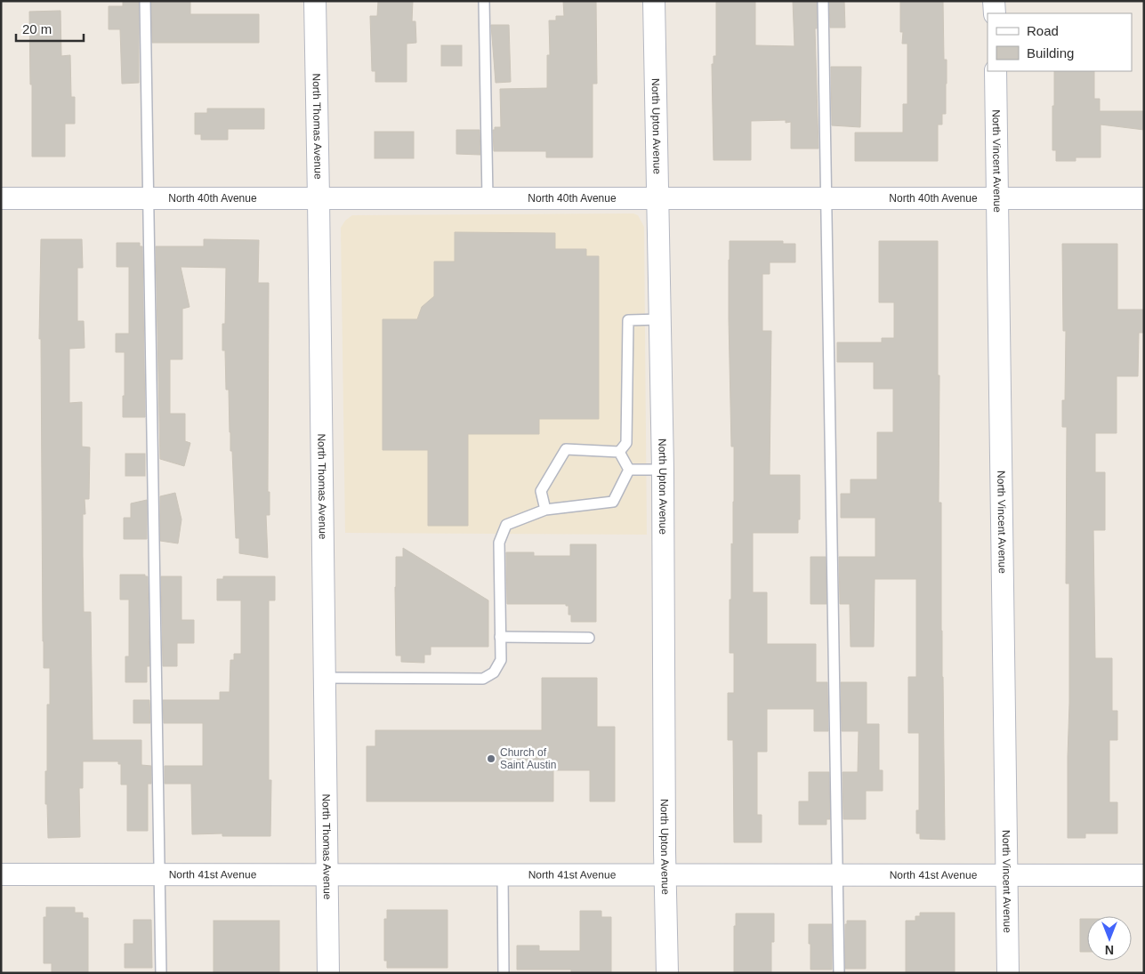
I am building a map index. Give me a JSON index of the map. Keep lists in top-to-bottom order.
{
  "streets": {
    "street": [
      "North Thomas Avenue",
      "North Upton Avenue",
      "North Vincent Avenue",
      "North 40th Avenue",
      "North 41st Avenue"
    ]
  },
  "crossings": [
    ["North Thomas Avenue", "North 40th Avenue"],
    ["North Thomas Avenue", "North 41st Avenue"],
    ["North Upton Avenue", "North 40th Avenue"],
    ["North Upton Avenue", "North 41st Avenue"],
    ["North Vincent Avenue", "North 40th Avenue"],
    ["North Vincent Avenue", "North 41st Avenue"]
  ],
  "places": ["Church of Saint Austin"],
  "legend": ["Road", "Building"],
  "scale_bar": "20 m",
  "north": "bottom"
}
